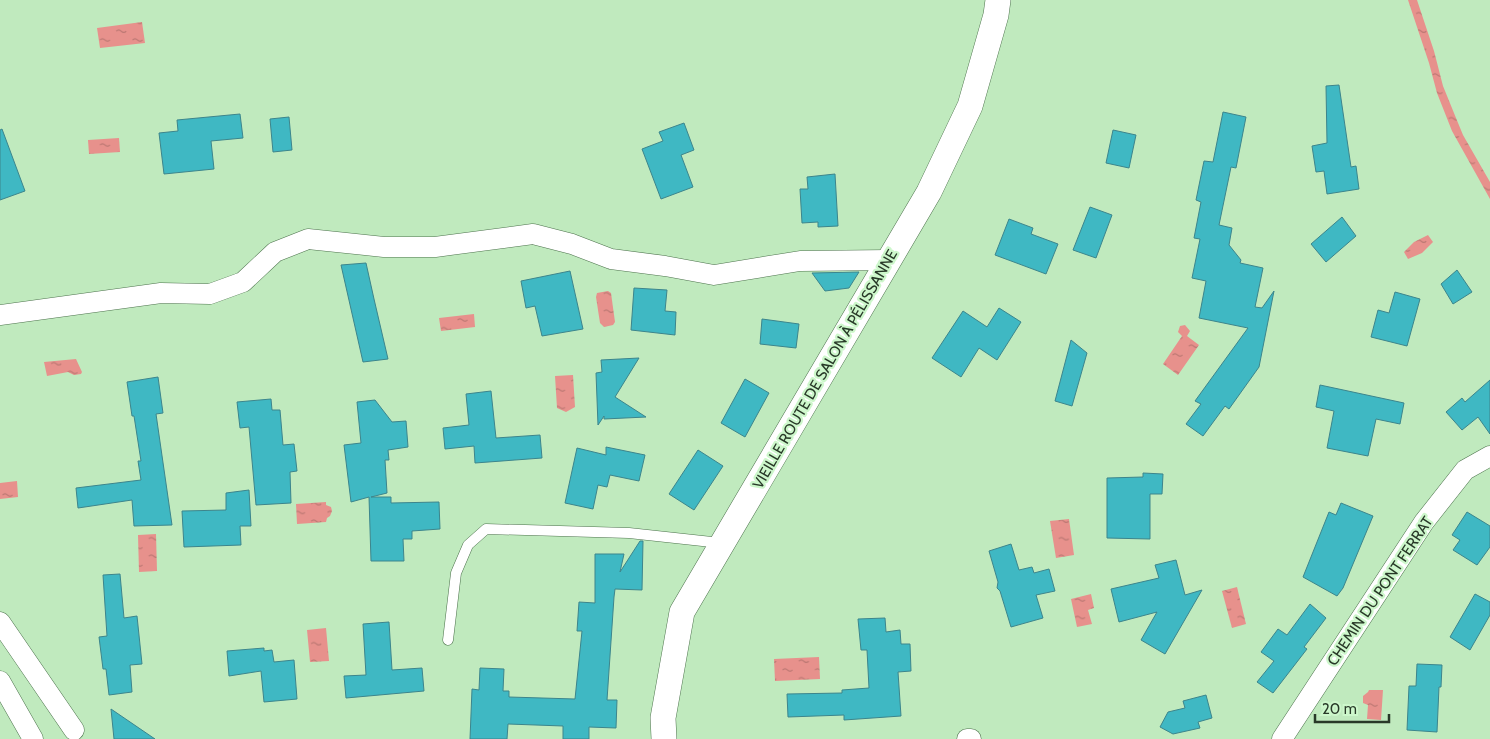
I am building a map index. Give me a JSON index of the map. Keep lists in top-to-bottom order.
{
  "streets": {
    "street": ["VIEILLE ROUTE DE SALON À PÉLISSANNE", "CHEMIN DU PONT FERRAT"]
  },
  "scale_bar": "20 m"
}
